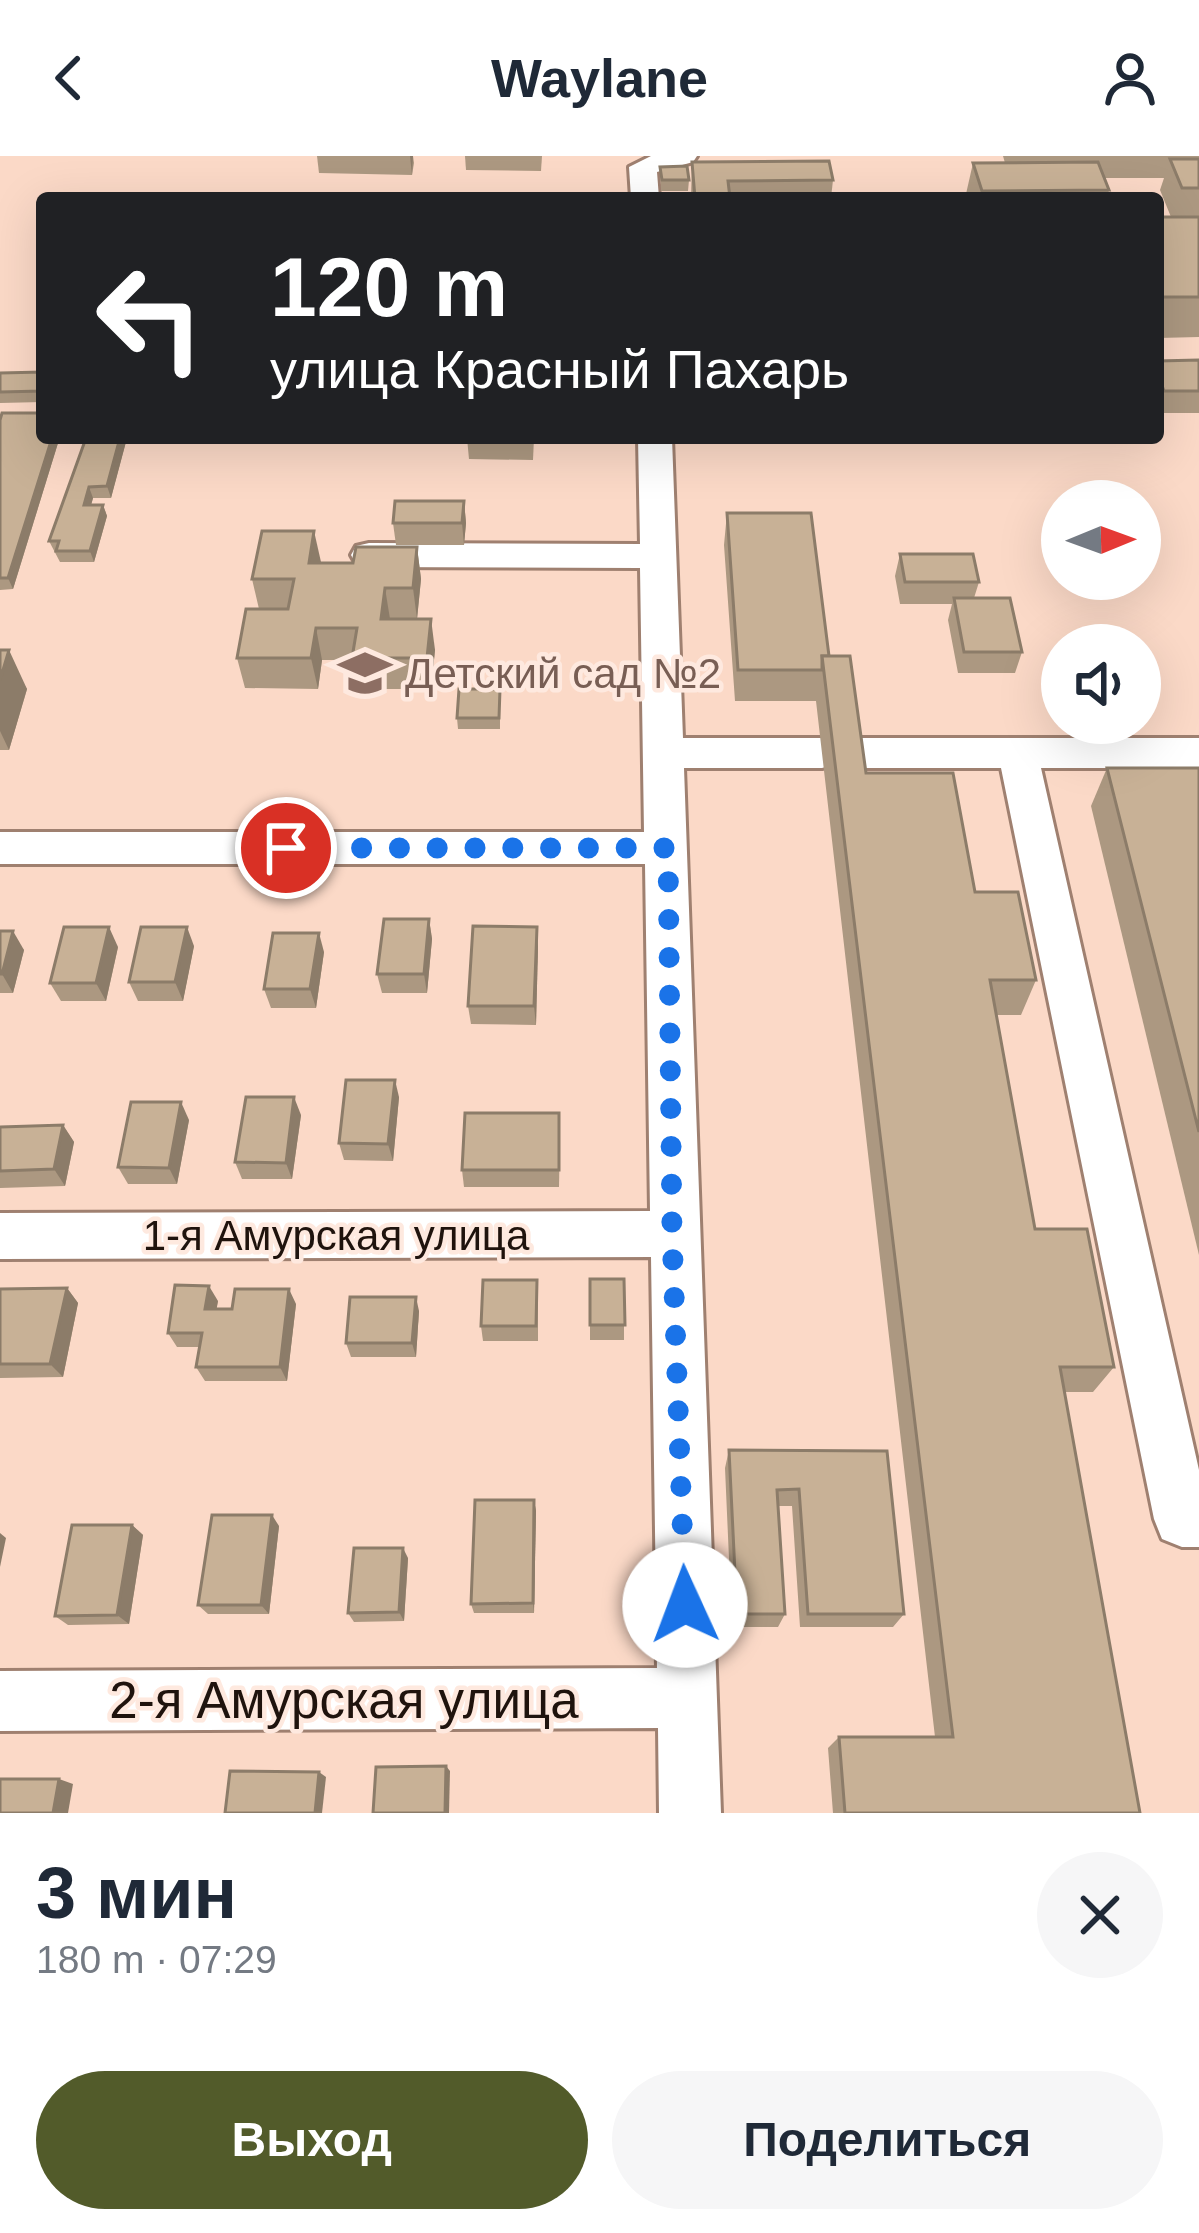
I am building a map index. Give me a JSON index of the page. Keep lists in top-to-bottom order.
{
  "streets": {
    "street": ["1-я Амурская улица", "2-я Амурская улица"]
  },
  "places": {
    "school or university": ["Детский сад №2"]
  },
  "north": "right",
  "page": {
    "header": "Waylane",
    "turn": ["120 m", "улица Красный Пахарь"],
    "heading": ["3 мин", "180 m · 07:29"],
    "buttons": ["Выход", "Поделиться"]
  }
}
